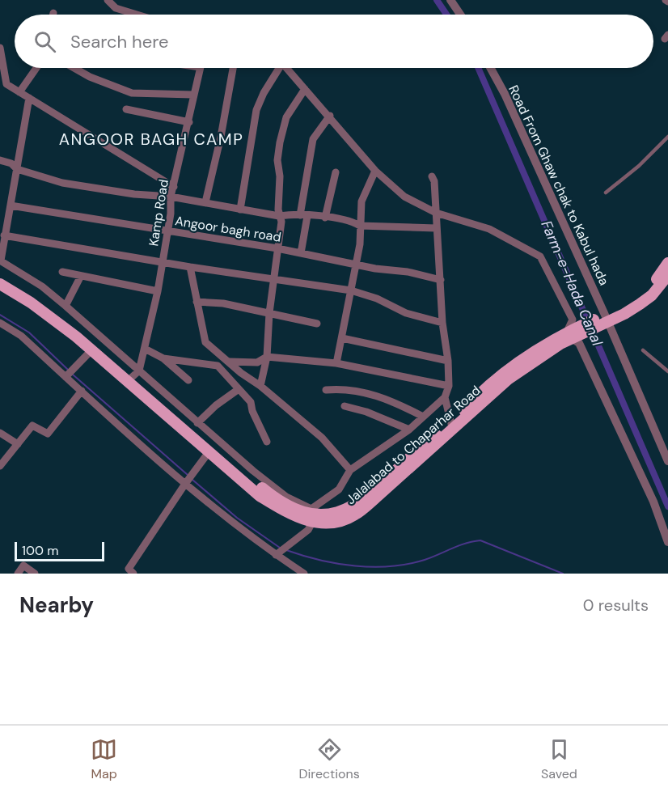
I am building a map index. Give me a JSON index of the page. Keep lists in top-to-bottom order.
{
  "streets": {
    "main road": ["Jalalabad to Chaparhar Road"],
    "street": ["Road From Ghaw chak to Kabul hada", "Kamp Road", "Angoor bagh road"]
  },
  "crossings": [
    ["Kamp Road", "Angoor bagh road"]
  ],
  "districts": ["ANGOOR BAGH CAMP"],
  "water": ["Farm-e-Hada Canal"],
  "scale_bar": "100 m",
  "page": {
    "search": "Search here",
    "scale": "100 m",
    "heading": ["Nearby", "0 results"],
    "nav": ["Map", "Directions", "Saved"]
  }
}
